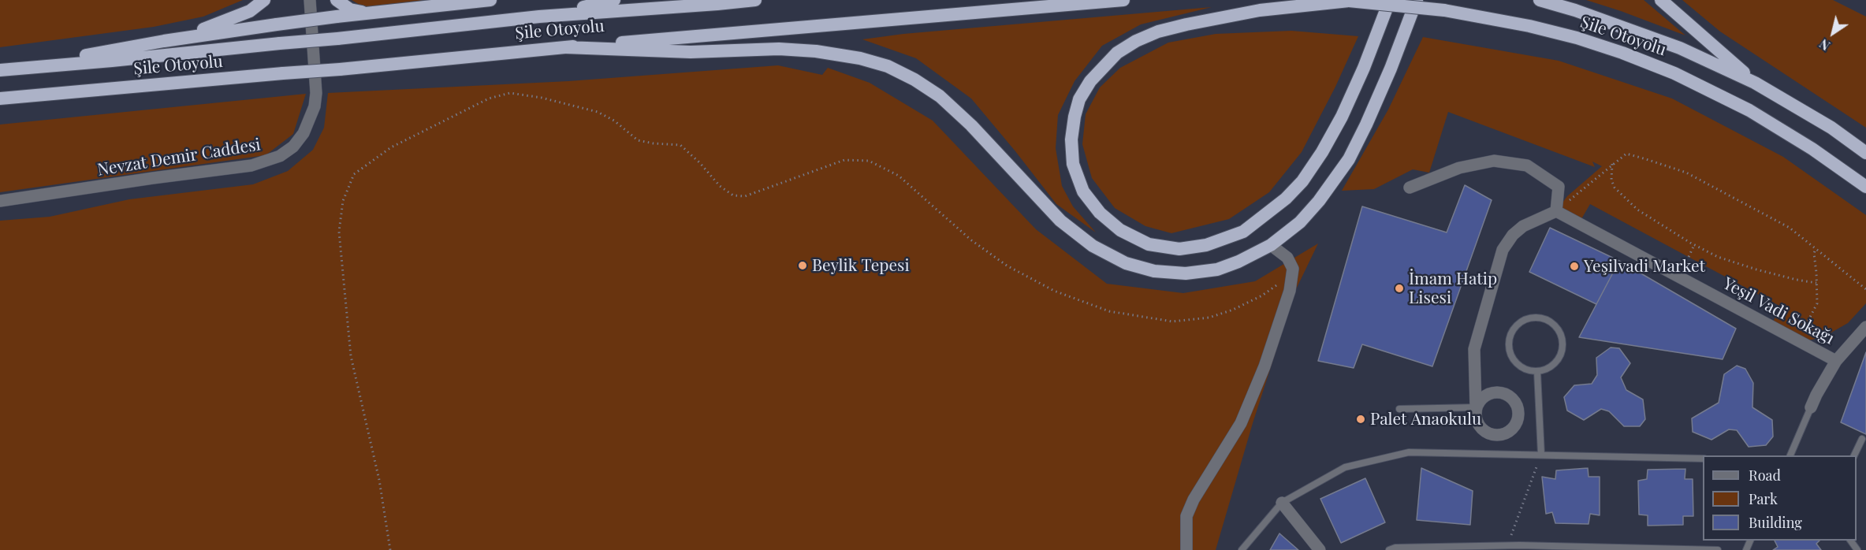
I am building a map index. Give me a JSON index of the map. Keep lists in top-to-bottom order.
{
  "streets": {
    "highway": ["Şile Otoyolu"],
    "street": ["Nevzat Demir Caddesi", "Yeşil Vadi Sokağı"]
  },
  "places": [
    "Beylik Tepesi",
    "Yeşilvadi Market",
    "İmam Hatip Lisesi",
    "Palet Anaokulu"
  ],
  "legend": ["Road", "Park", "Building"],
  "north": "bottom left"
}
